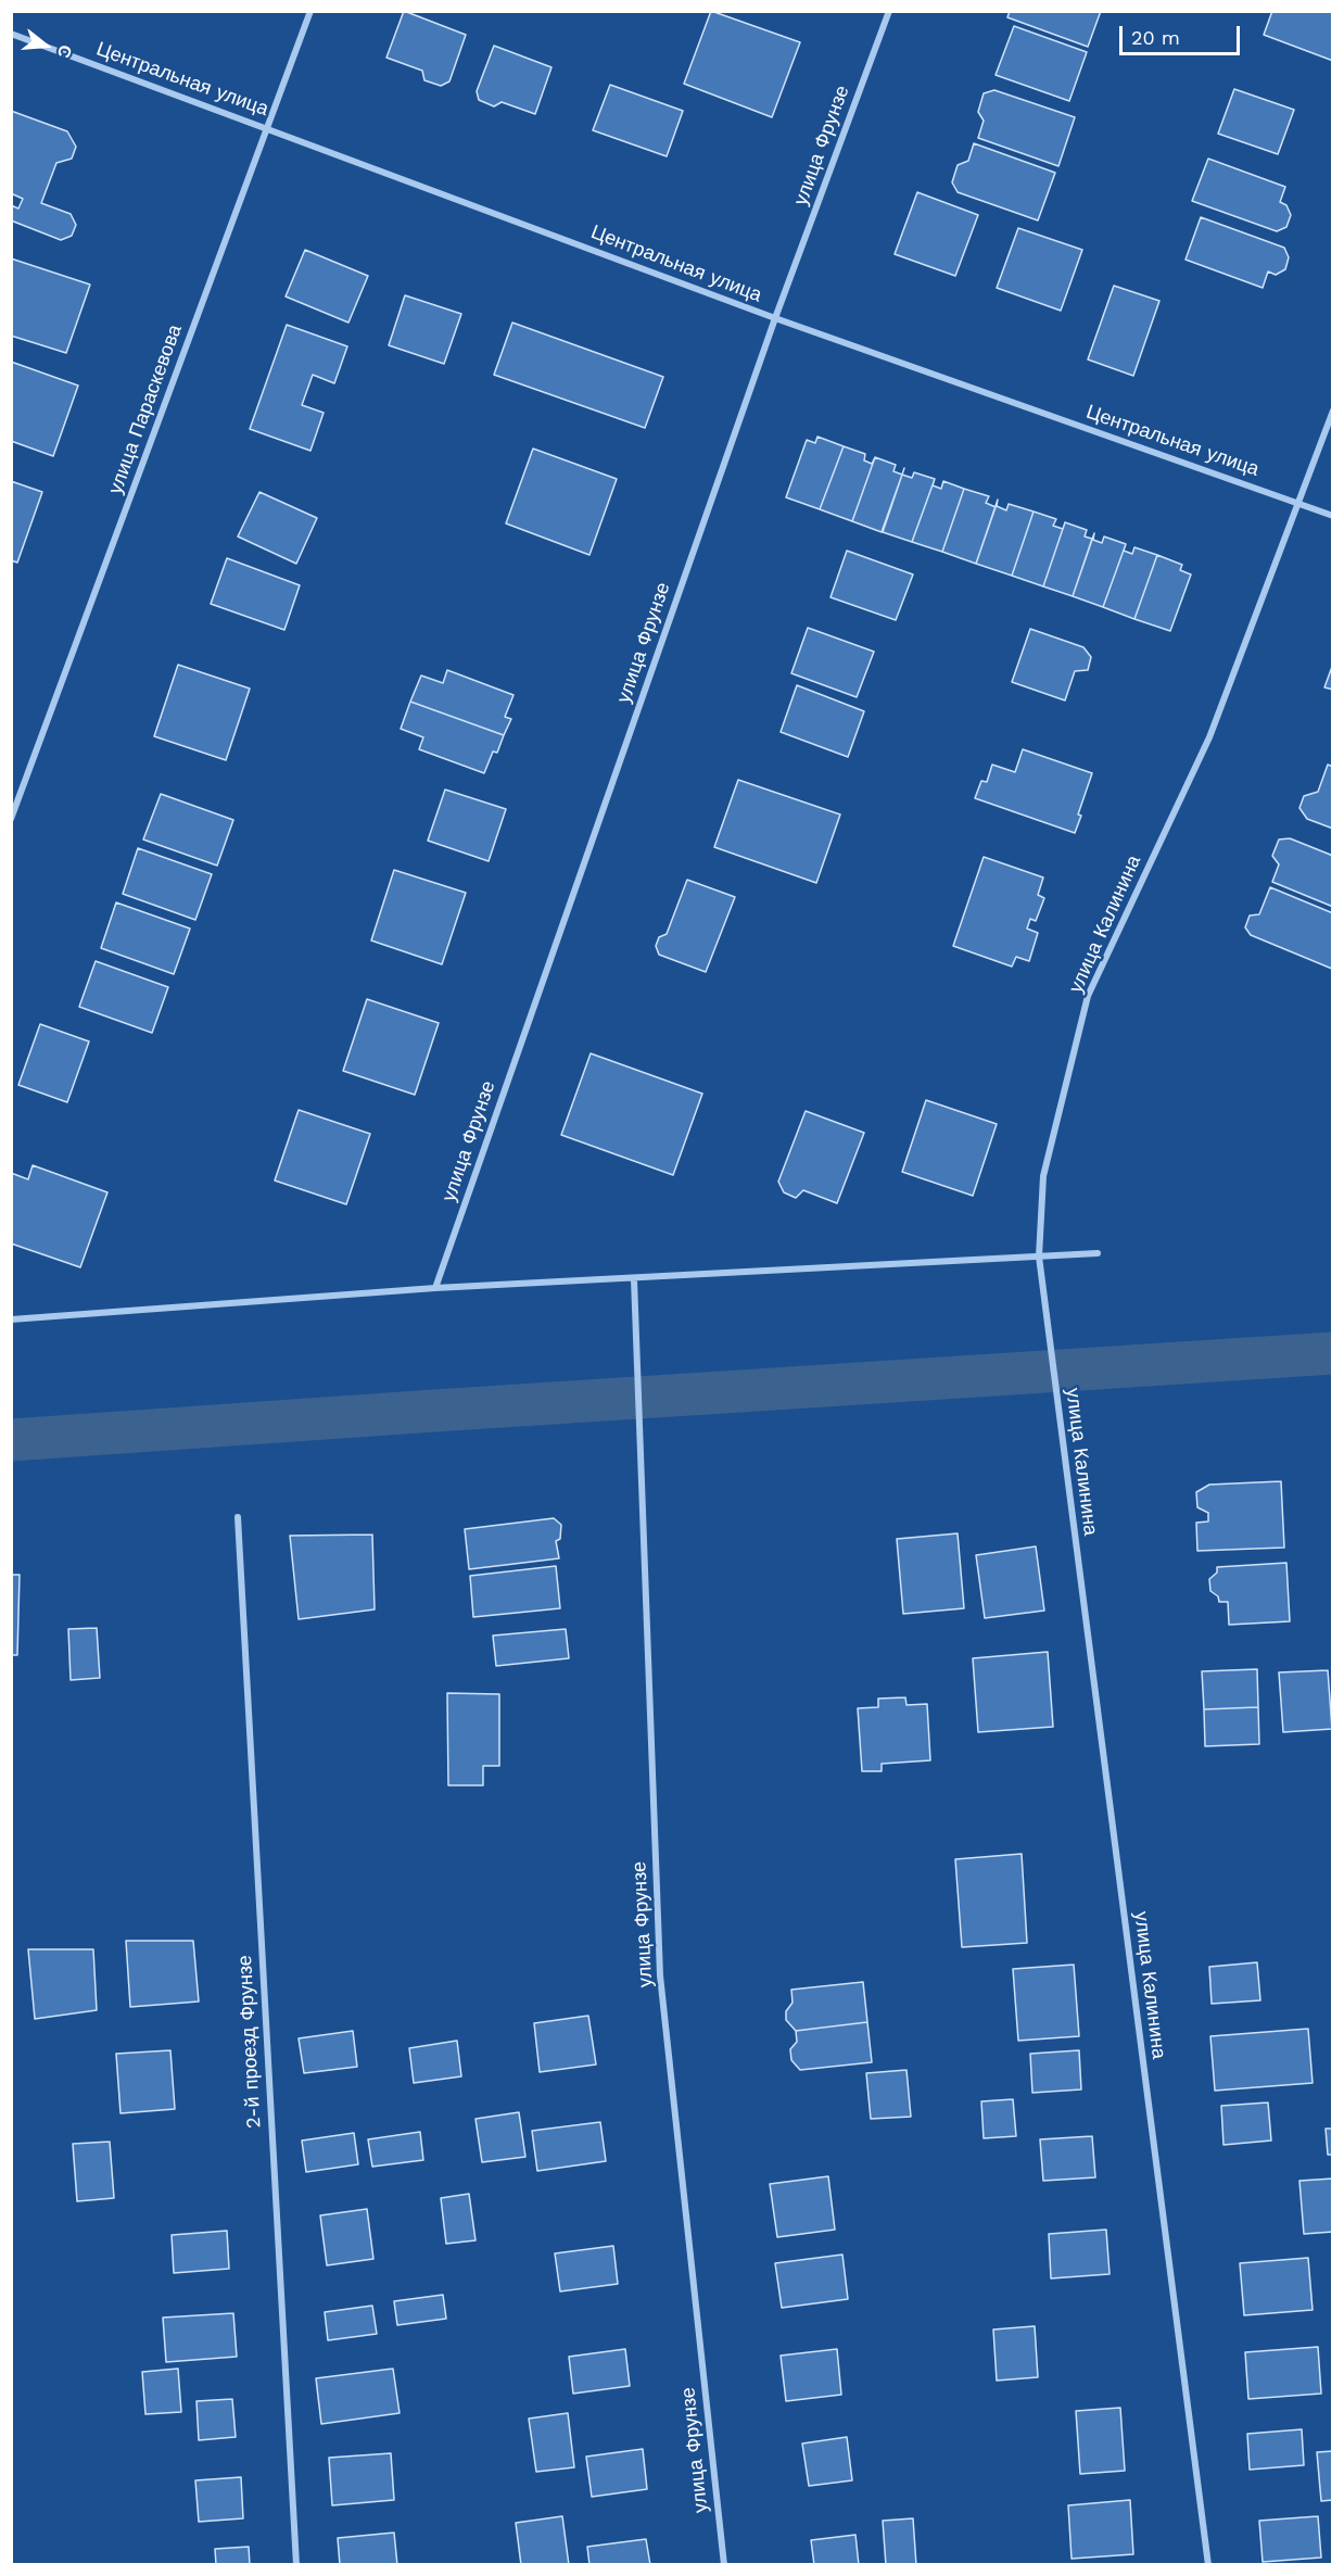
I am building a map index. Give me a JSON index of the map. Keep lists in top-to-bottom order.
{
  "streets": {
    "street": [
      "Центральная улица",
      "улица Фрунзе",
      "улица Параскевова",
      "улица Калинина",
      "2-й проезд Фрунзе"
    ]
  },
  "crossings": [
    ["Центральная улица", "улица Фрунзе"],
    ["Центральная улица", "улица Параскевова"],
    ["Центральная улица", "улица Калинина"]
  ],
  "scale_bar": "20 m",
  "north": "right"
}
